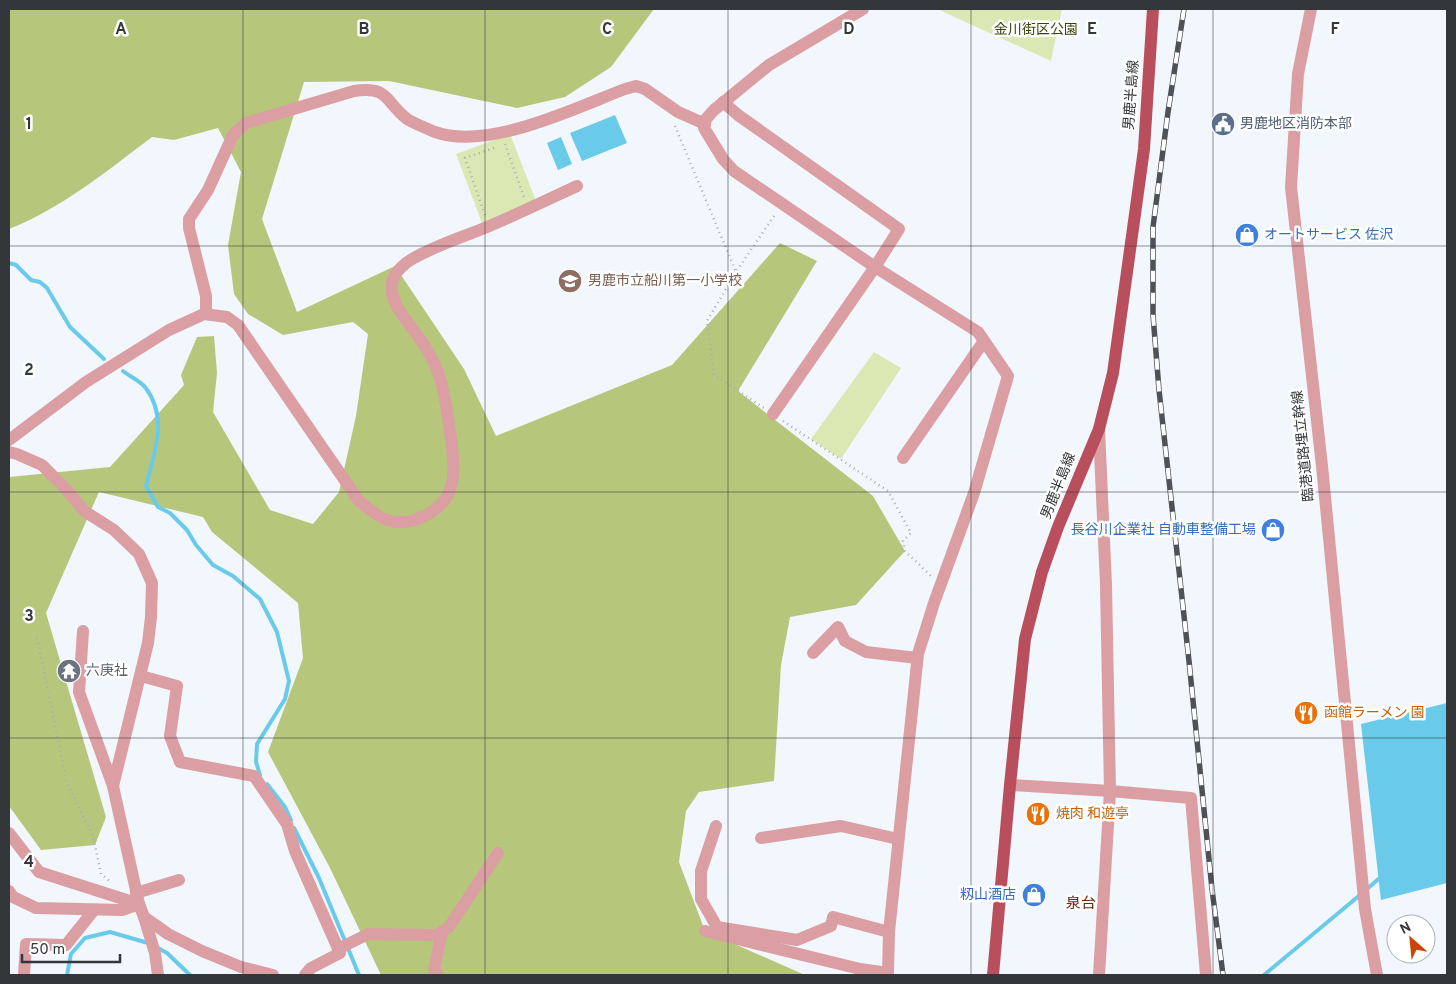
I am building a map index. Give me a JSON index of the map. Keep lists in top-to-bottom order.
{
  "streets": {
    "main road": ["男鹿半島線"],
    "street": ["臨港道路埋立幹線"]
  },
  "districts": ["泉台"],
  "parks": ["金川街区公園"],
  "places": {
    "public building": ["男鹿地区消防本部"],
    "shop": ["オートサービス 佐沢", "長谷川企業社 自動車整備工場", "籾山酒店"],
    "school or university": ["男鹿市立船川第一小学校"],
    "temple": ["六庚社"],
    "restaurant": ["函館ラーメン 園", "焼肉 和遊亭"]
  },
  "scale_bar": "50 m",
  "north": "top left",
  "grid": {
    "columns": [
      "A",
      "B",
      "C",
      "D",
      "E",
      "F"
    ],
    "rows": [
      "1",
      "2",
      "3",
      "4"
    ]
  }
}
